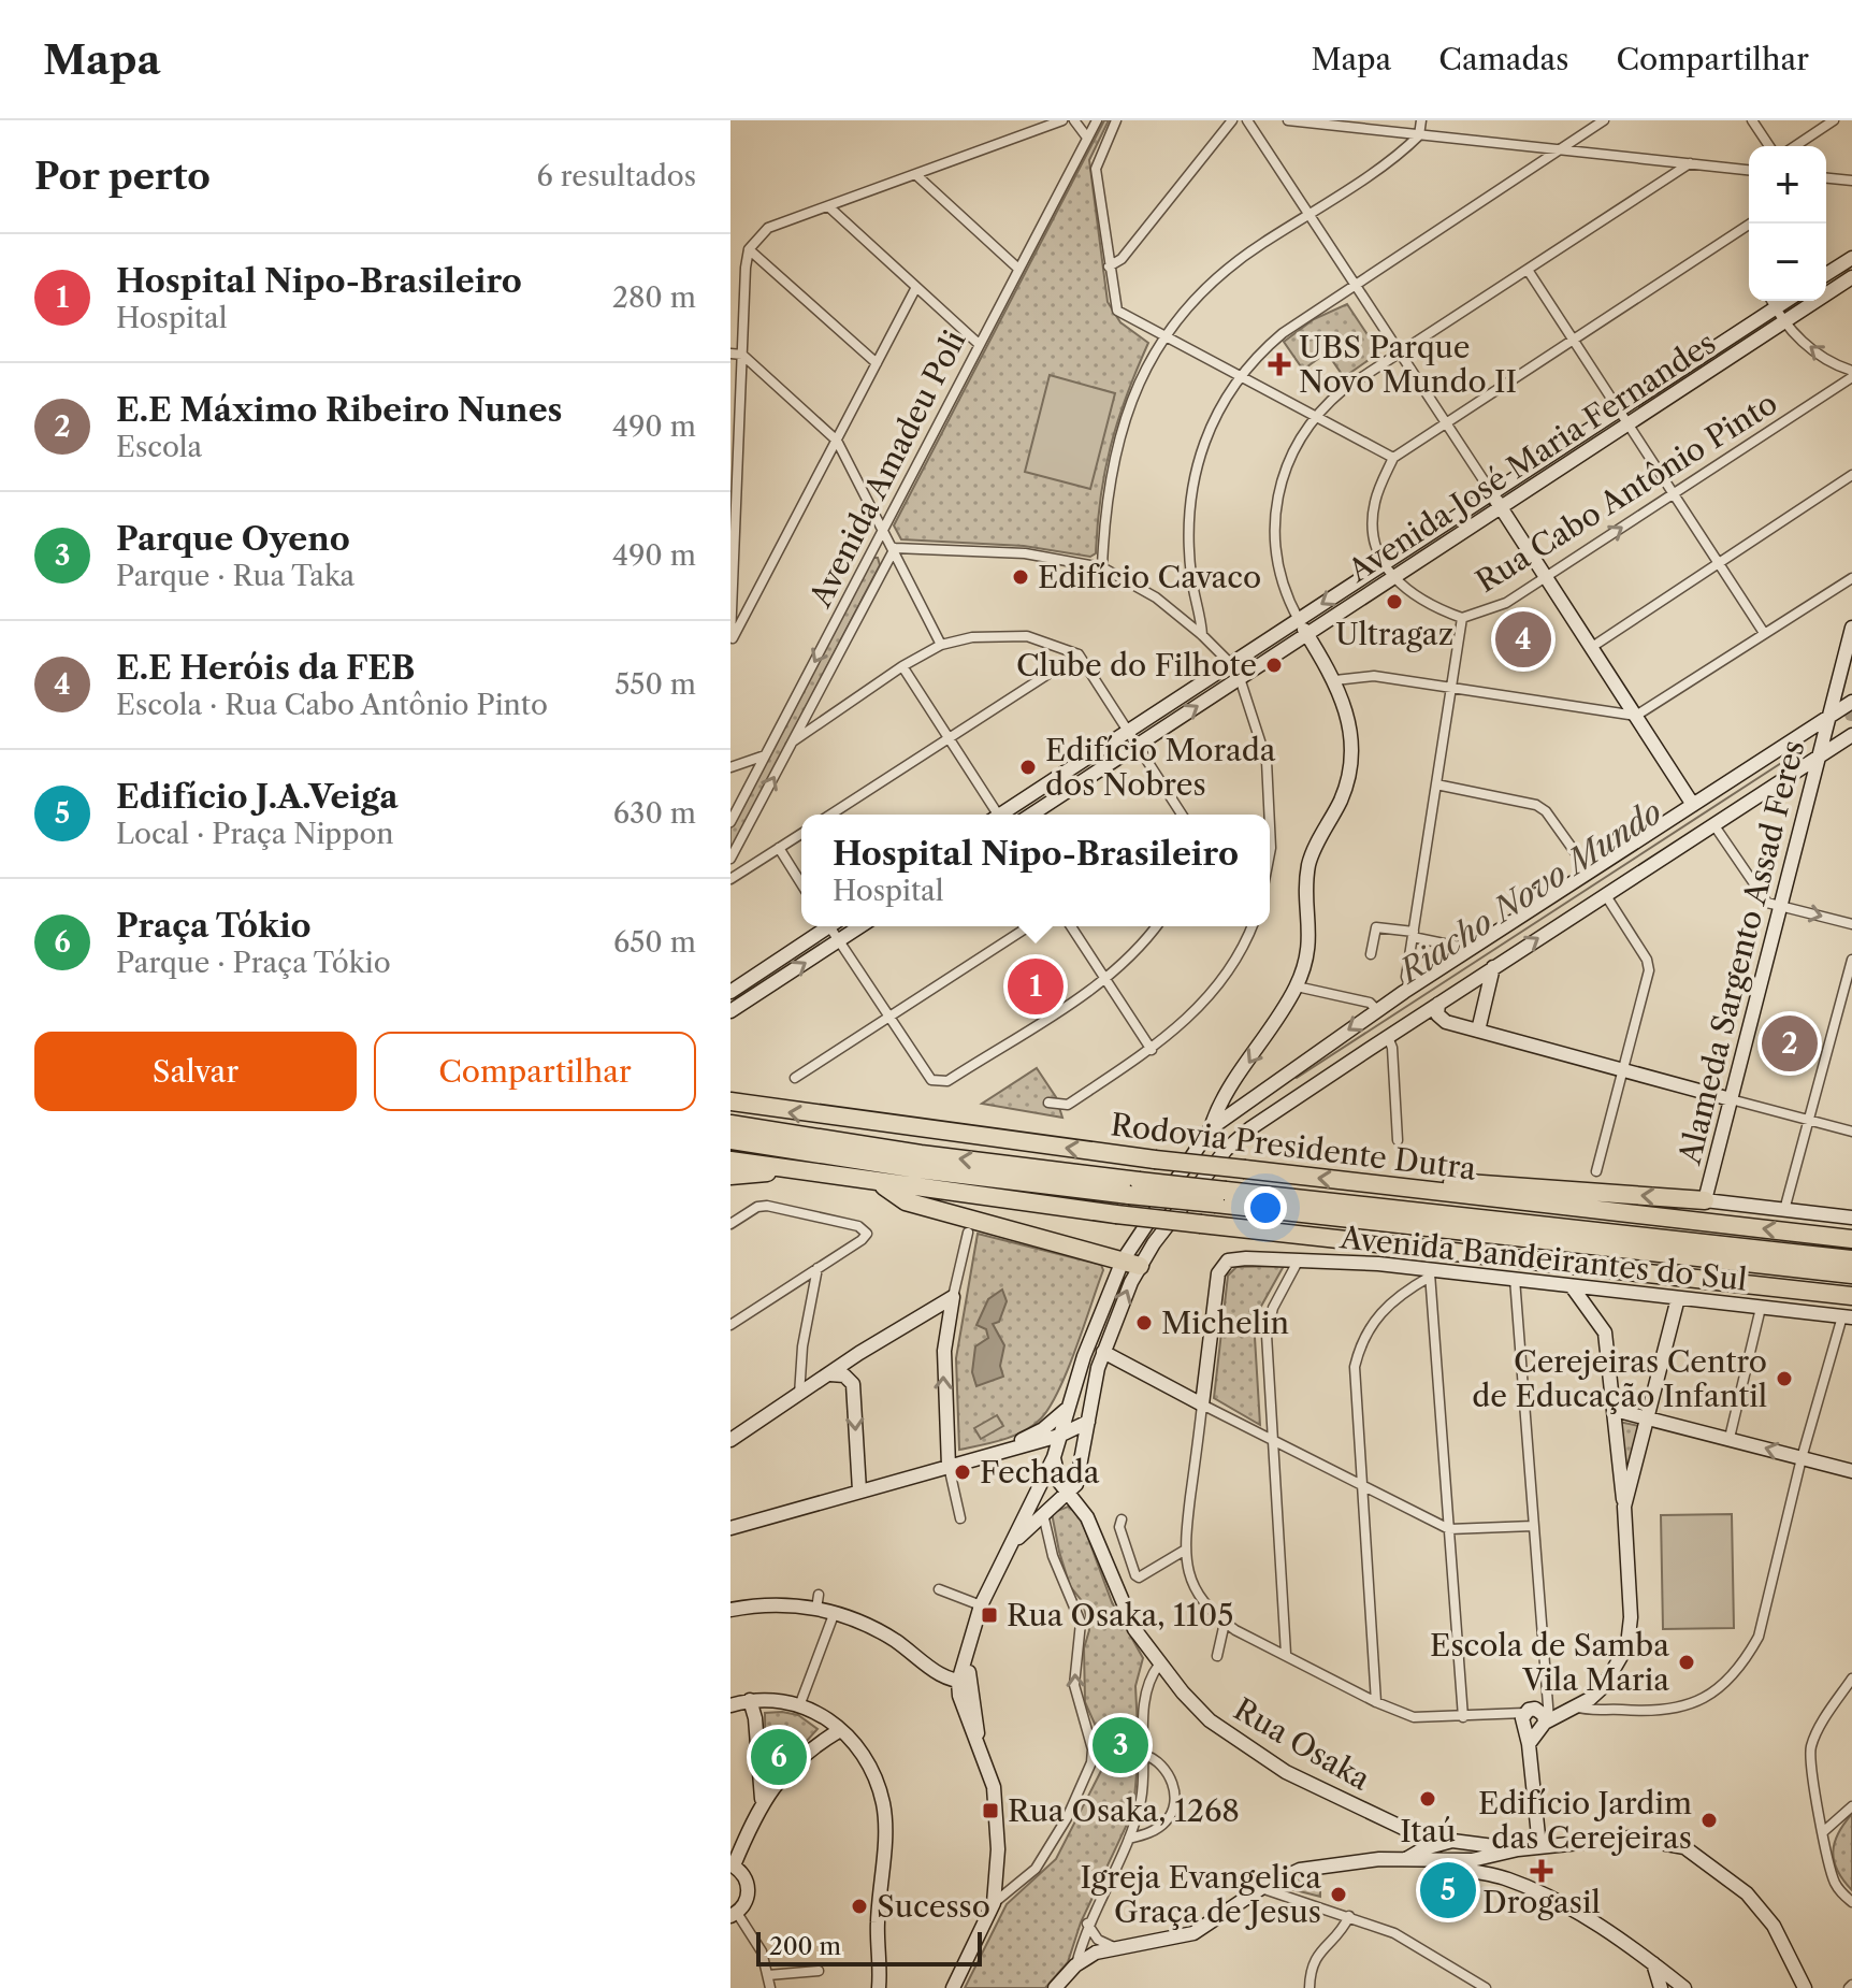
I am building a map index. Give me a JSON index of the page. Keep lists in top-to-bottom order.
{
  "streets": {
    "highway": ["Rodovia Presidente Dutra"],
    "main road": [
      "Avenida José Maria Fernandes",
      "Alameda Sargento Assad Feres",
      "Avenida Bandeirantes do Sul",
      "Rua Osaka"
    ],
    "street": ["Avenida Amadeu Poli", "Rua Cabo Antônio Pinto"]
  },
  "crossings": [
    ["Avenida José Maria Fernandes", "Rua Cabo Antônio Pinto"]
  ],
  "water": ["Riacho Novo Mundo"],
  "places": {
    "health": ["UBS Parque Novo Mundo II", "Drogasil"],
    "other": [
      "Edifício Cavaco",
      "Ultragaz",
      "Clube do Filhote",
      "Edifício Morada dos Nobres",
      "Michelin",
      "Cerejeiras Centro de Educação Infantil",
      "Fechada",
      "Escola de Samba Vila Maria",
      "Itaú",
      "Edifício Jardim das Cerejeiras",
      "Igreja Evangelica Graça de Jesus",
      "Sucesso"
    ],
    "transit": ["Rua Osaka, 1105", "Rua Osaka, 1268"]
  },
  "scale_bar": "200 m",
  "page": {
    "header": "Mapa",
    "nav": ["Mapa", "Camadas", "Compartilhar"],
    "heading": ["Por perto", "6 resultados"],
    "map_buttons": ["+", "−"],
    "list": [
      {
        "mark": "1",
        "name": "Hospital Nipo-Brasileiro",
        "note": "Hospital",
        "value": "280 m"
      },
      {
        "mark": "2",
        "name": "E.E Máximo Ribeiro Nunes",
        "note": "Escola",
        "value": "490 m"
      },
      {
        "mark": "3",
        "name": "Parque Oyeno",
        "note": "Parque · Rua Taka",
        "value": "490 m"
      },
      {
        "mark": "4",
        "name": "E.E Heróis da FEB",
        "note": "Escola · Rua Cabo Antônio Pinto",
        "value": "550 m"
      },
      {
        "mark": "5",
        "name": "Edifício J.A.Veiga",
        "note": "Local · Praça Nippon",
        "value": "630 m"
      },
      {
        "mark": "6",
        "name": "Praça Tókio",
        "note": "Parque · Praça Tókio",
        "value": "650 m"
      }
    ],
    "pins": [
      "4",
      "1",
      "2",
      "3",
      "6",
      "5"
    ],
    "popup": ["Hospital Nipo-Brasileiro", "Hospital"],
    "buttons": ["Salvar", "Compartilhar"],
    "scale": "200 m"
  }
}
